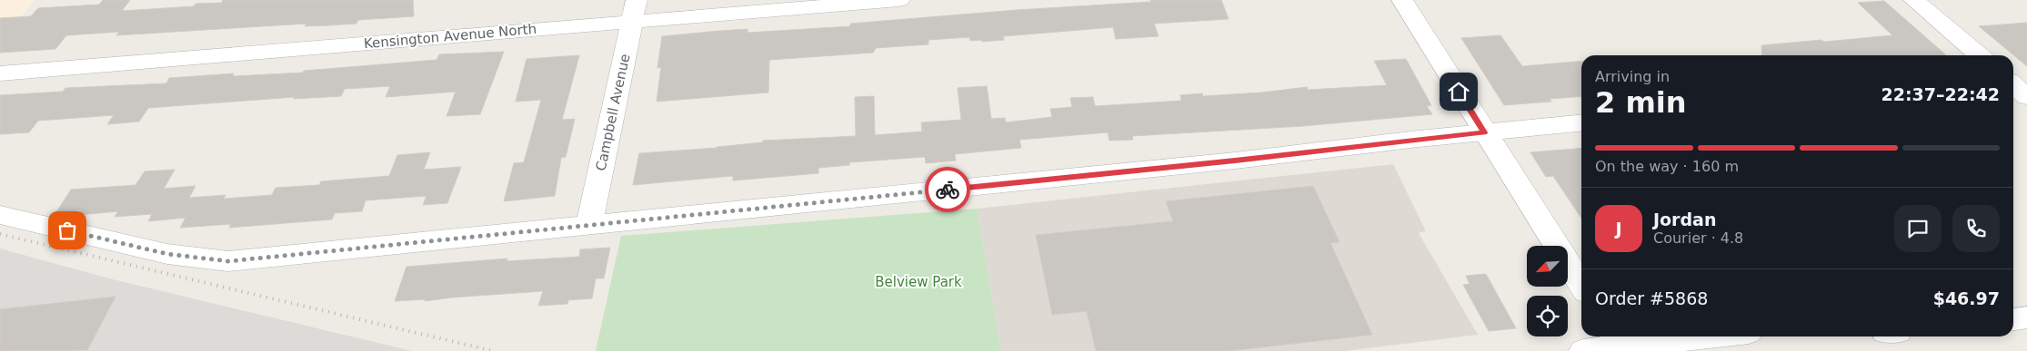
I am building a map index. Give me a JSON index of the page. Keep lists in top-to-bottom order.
{
  "streets": {
    "street": ["Kensington Avenue North", "Campbell Avenue"]
  },
  "crossings": [
    ["Kensington Avenue North", "Campbell Avenue"]
  ],
  "parks": ["Belview Park"],
  "north": "bottom left",
  "page": {
    "heading": ["2 min", "Arriving in", "22:37–22:42"],
    "panel": [
      "Jordan",
      "Courier · 4.8",
      "Order #5868",
      "$46.97"
    ],
    "bar": "On the way · 160 m",
    "round": "J"
  }
}
